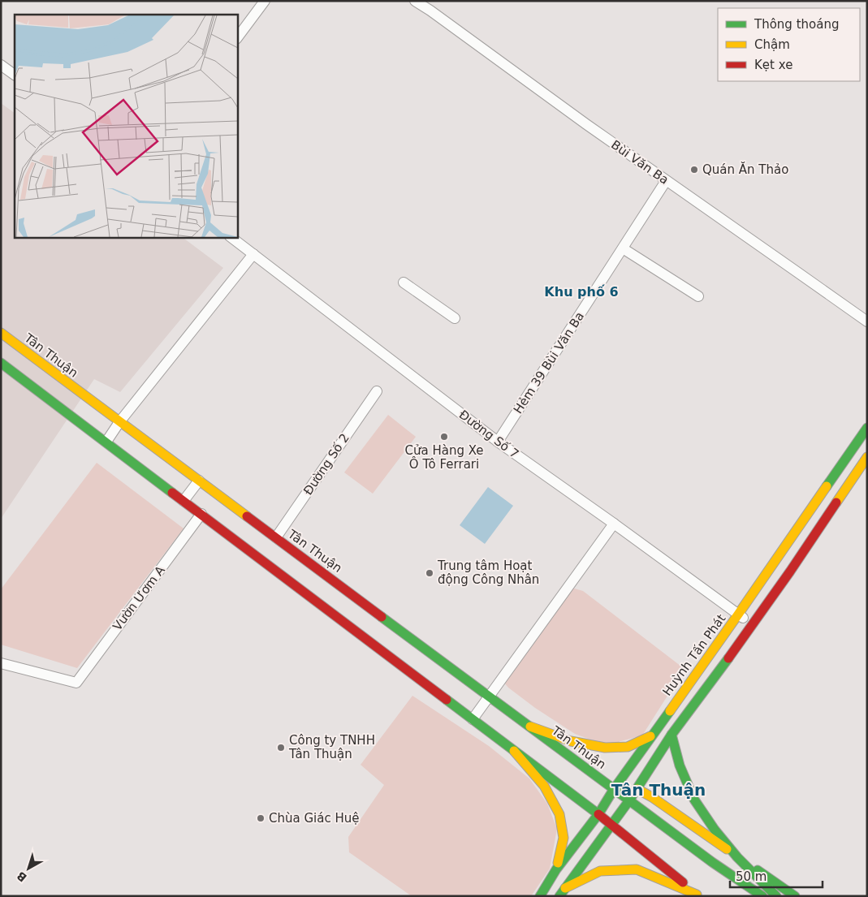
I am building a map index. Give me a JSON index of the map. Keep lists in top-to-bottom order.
{
  "streets": {
    "main road": ["Tân Thuận", "Huỳnh Tấn Phát"],
    "street": [
      "Bùi Văn Ba",
      "Hẻm 39 Bùi Văn Ba",
      "Đường Số 7",
      "Đường Số 2",
      "Vườn Ươm A"
    ]
  },
  "crossings": [
    ["Bùi Văn Ba", "Hẻm 39 Bùi Văn Ba"],
    ["Tân Thuận", "Đường Số 2"],
    ["Tân Thuận", "Huỳnh Tấn Phát"],
    ["Hẻm 39 Bùi Văn Ba", "Đường Số 7"],
    ["Đường Số 7", "Huỳnh Tấn Phát"]
  ],
  "districts": ["Khu phố 6", "Tân Thuận"],
  "places": [
    "Quán Ăn Thảo",
    "Cửa Hàng Xe Ô Tô Ferrari",
    "Trung tâm Hoạt động Công Nhân",
    "Công ty TNHH Tân Thuận",
    "Chùa Giác Huệ"
  ],
  "legend": ["Thông thoáng", "Chậm", "Kẹt xe"],
  "scale_bar": "50 m",
  "north": "bottom left"
}
